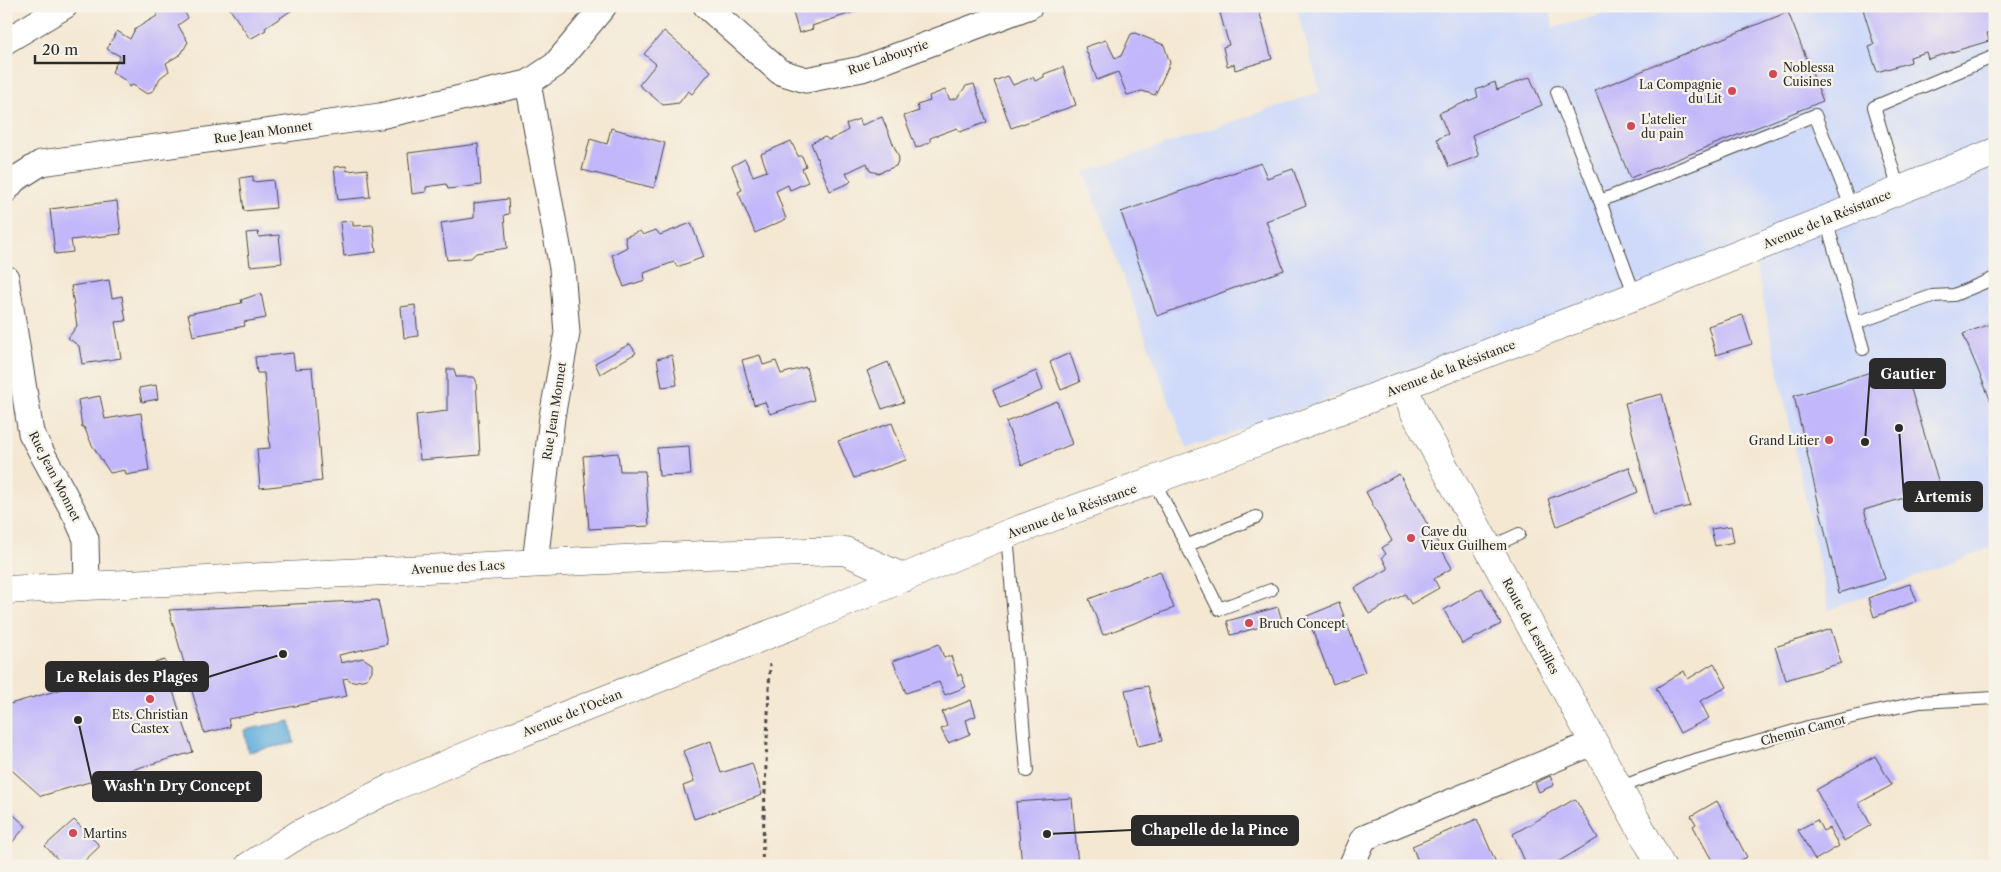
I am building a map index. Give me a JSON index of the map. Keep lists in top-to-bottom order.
{
  "streets": {
    "main road": [
      "Avenue de la Résistance",
      "Avenue des Lacs",
      "Route de Lestrilles",
      "Avenue de l'Océan"
    ],
    "street": ["Rue Labouyrie", "Rue Jean Monnet"],
    "lane": ["Chemin Camot"]
  },
  "crossings": [
    ["Rue Jean Monnet", "Avenue des Lacs"],
    ["Avenue de la Résistance", "Avenue des Lacs"],
    ["Avenue de la Résistance", "Route de Lestrilles"],
    ["Avenue de la Résistance", "Avenue de l'Océan"],
    ["Avenue des Lacs", "Avenue de l'Océan"],
    ["Route de Lestrilles", "Chemin Camot"]
  ],
  "places": [
    "Noblessa Cuisines",
    "La Compagnie du Lit",
    "L'atelier du pain",
    "Artemis",
    "Grand Litier",
    "Gautier",
    "Cave du Vieux Guilhem",
    "Bruch Concept",
    "Le Relais des Plages",
    "Ets. Christian Castex",
    "Wash'n Dry Concept",
    "Martins",
    "Chapelle de la Pince"
  ],
  "scale_bar": "20 m"
}
